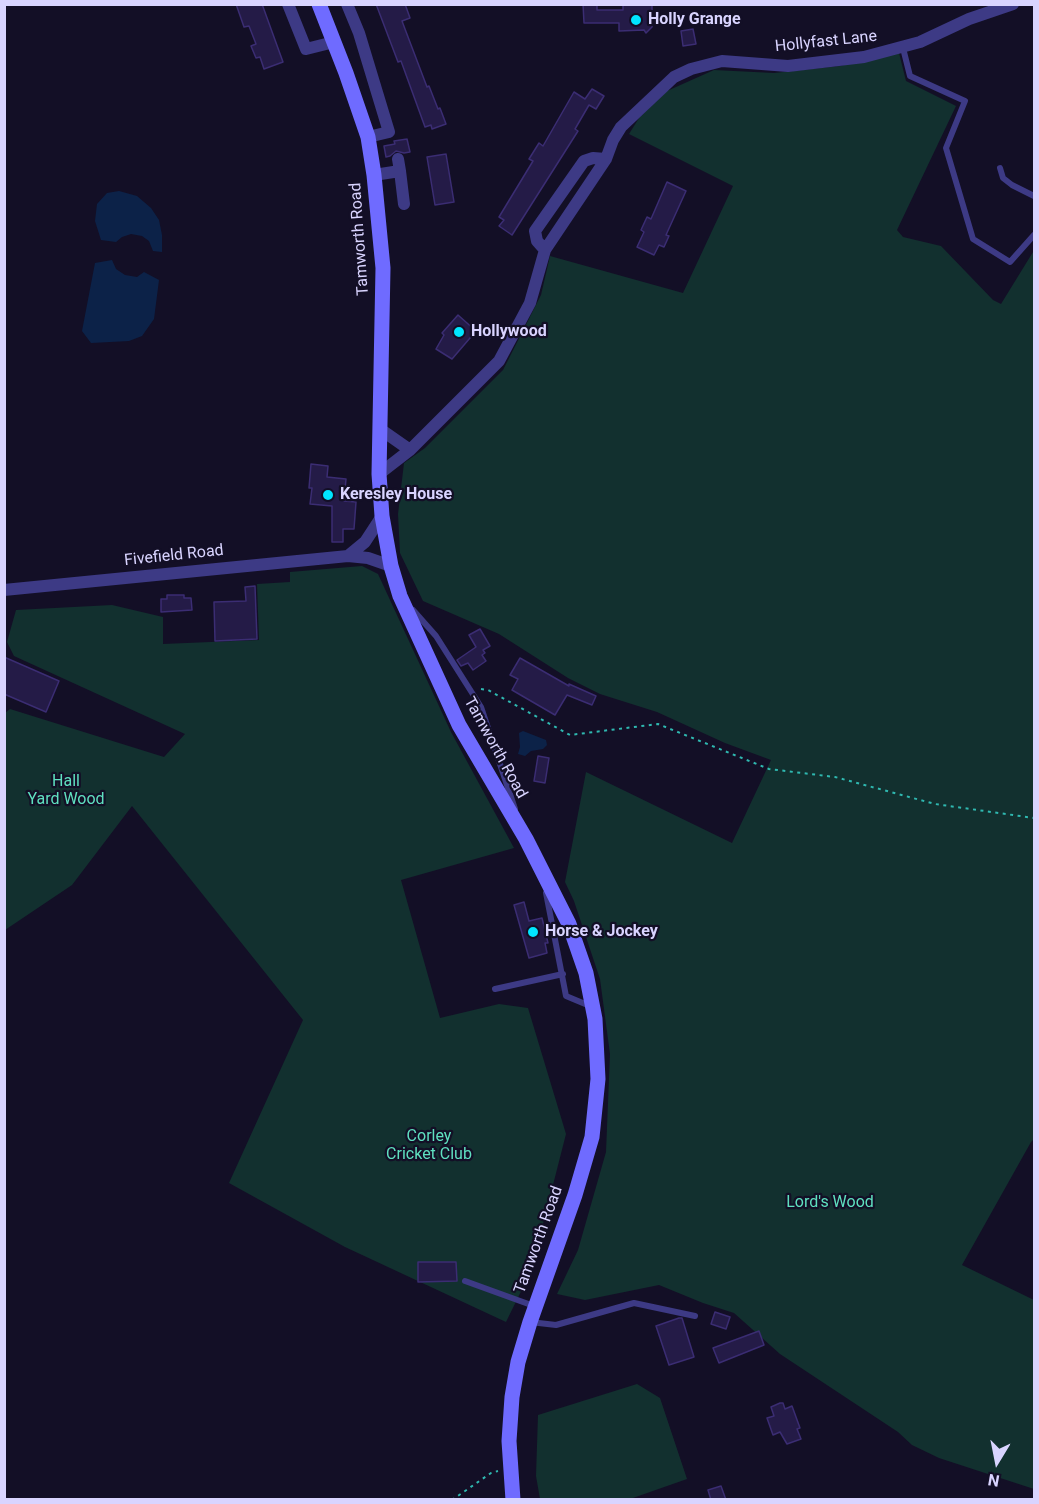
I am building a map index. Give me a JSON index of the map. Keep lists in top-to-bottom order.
{
  "streets": {
    "main road": ["Tamworth Road"],
    "street": ["Hollyfast Lane", "Fivefield Road"]
  },
  "crossings": [
    ["Hollyfast Lane", "Tamworth Road"],
    ["Tamworth Road", "Fivefield Road"]
  ],
  "parks": ["Hall Yard Wood", "Corley Cricket Club", "Lord's Wood"],
  "places": [
    "Holly Grange",
    "Hollywood",
    "Keresley House",
    "Horse & Jockey"
  ],
  "north": "bottom"
}
